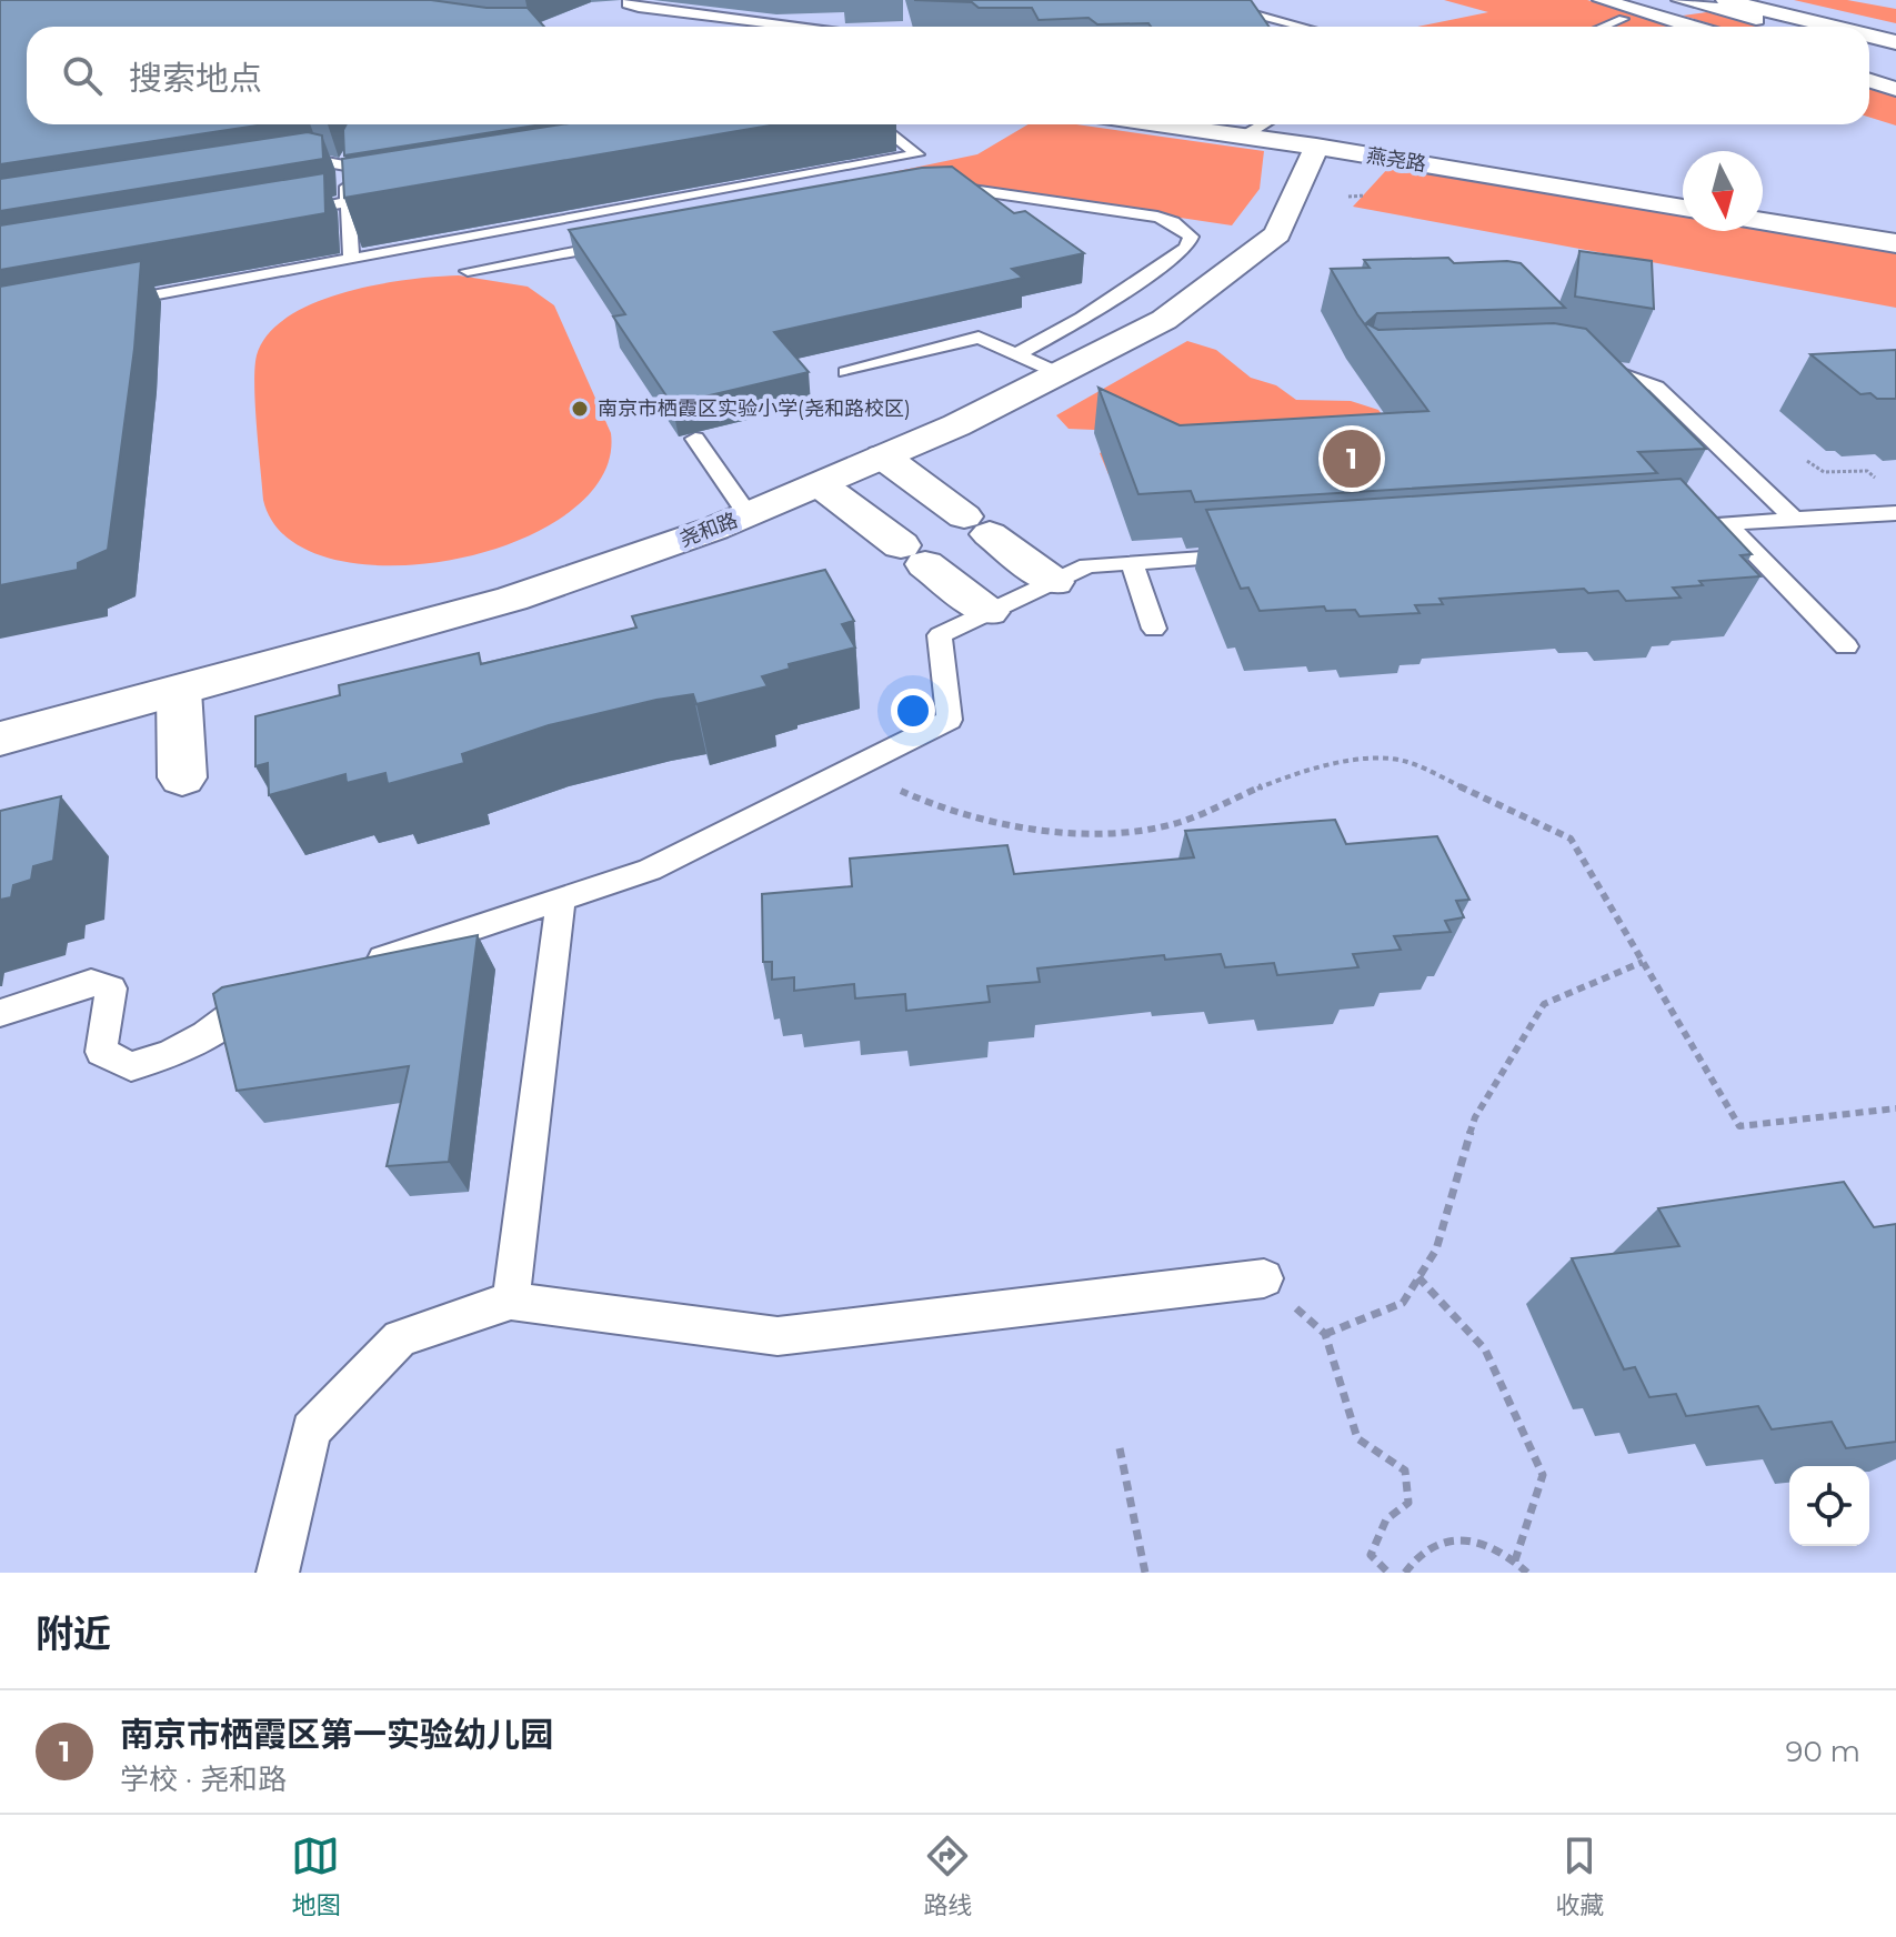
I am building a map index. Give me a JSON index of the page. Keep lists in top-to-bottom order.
{
  "streets": {
    "main road": ["燕尧路", "尧和路"]
  },
  "crossings": [
    ["燕尧路", "尧和路"]
  ],
  "places": ["南京市栖霞区实验小学(尧和路校区)"],
  "north": "bottom",
  "page": {
    "search": "搜索地点",
    "pins": "1",
    "heading": "附近",
    "list": [
      {
        "mark": "1",
        "name": "南京市栖霞区第一实验幼儿园",
        "note": "学校 · 尧和路",
        "value": "90 m"
      }
    ],
    "nav": ["地图", "路线", "收藏"]
  }
}
